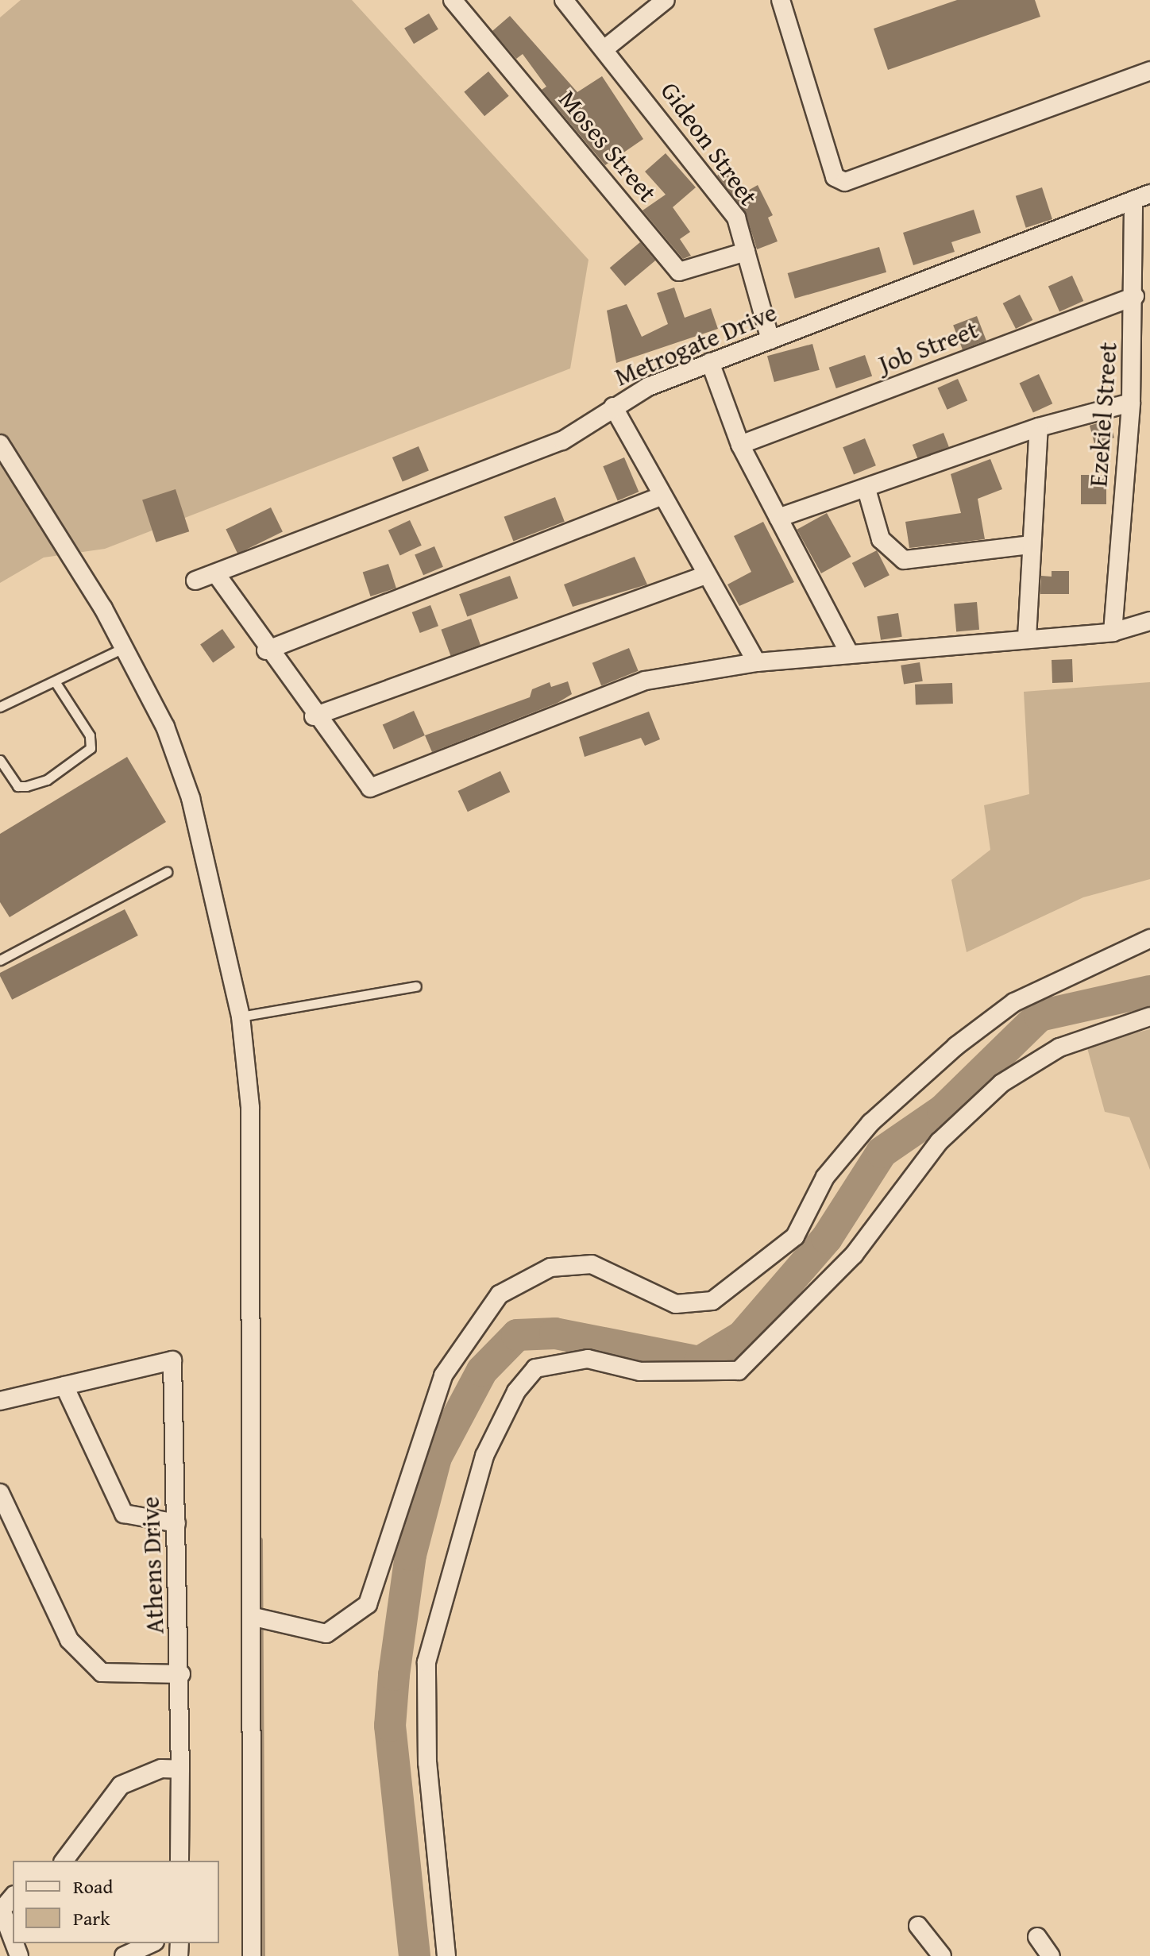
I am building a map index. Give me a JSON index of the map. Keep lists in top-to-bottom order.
{
  "streets": {
    "street": [
      "Gideon Street",
      "Moses Street",
      "Metrogate Drive",
      "Job Street",
      "Ezekiel Street",
      "Athens Drive"
    ]
  },
  "crossings": [
    ["Gideon Street", "Moses Street"],
    ["Gideon Street", "Metrogate Drive"],
    ["Metrogate Drive", "Ezekiel Street"],
    ["Job Street", "Ezekiel Street"]
  ],
  "legend": ["Road", "Park"]
}
